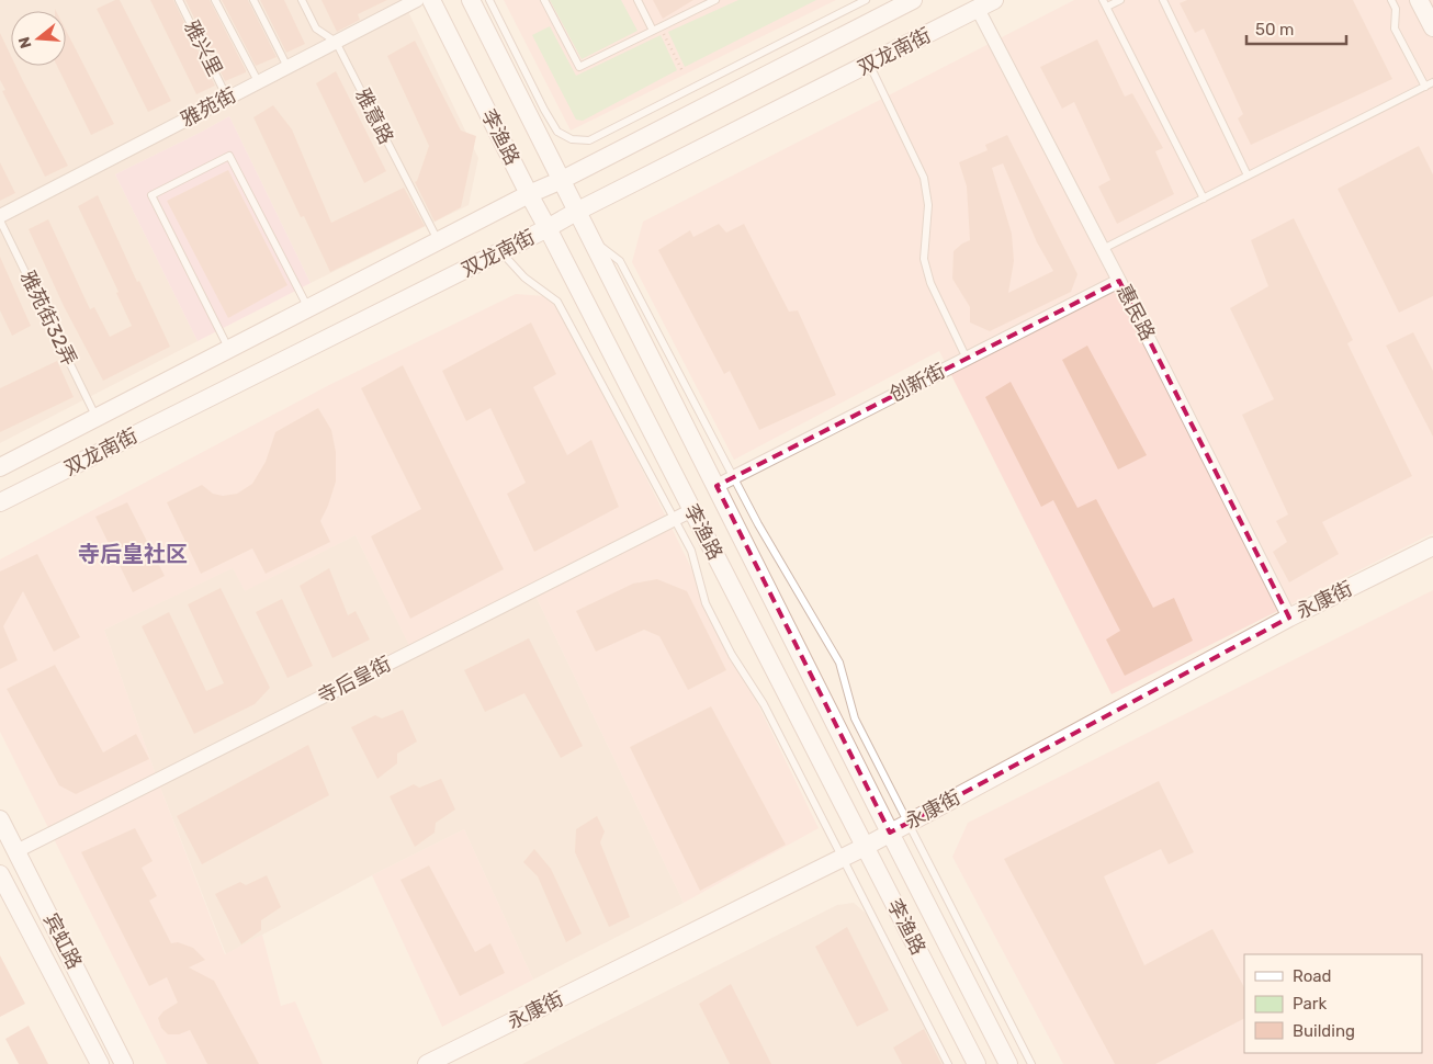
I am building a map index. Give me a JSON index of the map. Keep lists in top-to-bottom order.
{
  "streets": {
    "main road": [
      "双龙南街",
      "李渔路",
      "永康街",
      "宾虹路"
    ],
    "street": [
      "雅苑街",
      "惠民路",
      "创新街",
      "寺后皇街"
    ],
    "lane": ["雅兴里", "雅意路", "雅苑街32弄"]
  },
  "crossings": [
    ["雅兴里", "雅苑街"],
    ["双龙南街", "雅意路"],
    ["双龙南街", "李渔路"],
    ["双龙南街", "惠民路"],
    ["双龙南街", "雅苑街32弄"],
    ["雅苑街", "雅意路"],
    ["李渔路", "创新街"],
    ["李渔路", "永康街"],
    ["李渔路", "寺后皇街"],
    ["惠民路", "创新街"],
    ["惠民路", "永康街"],
    ["寺后皇街", "宾虹路"]
  ],
  "districts": ["寺后皇社区"],
  "legend": ["Road", "Park", "Building"],
  "scale_bar": "50 m",
  "north": "left"
}
